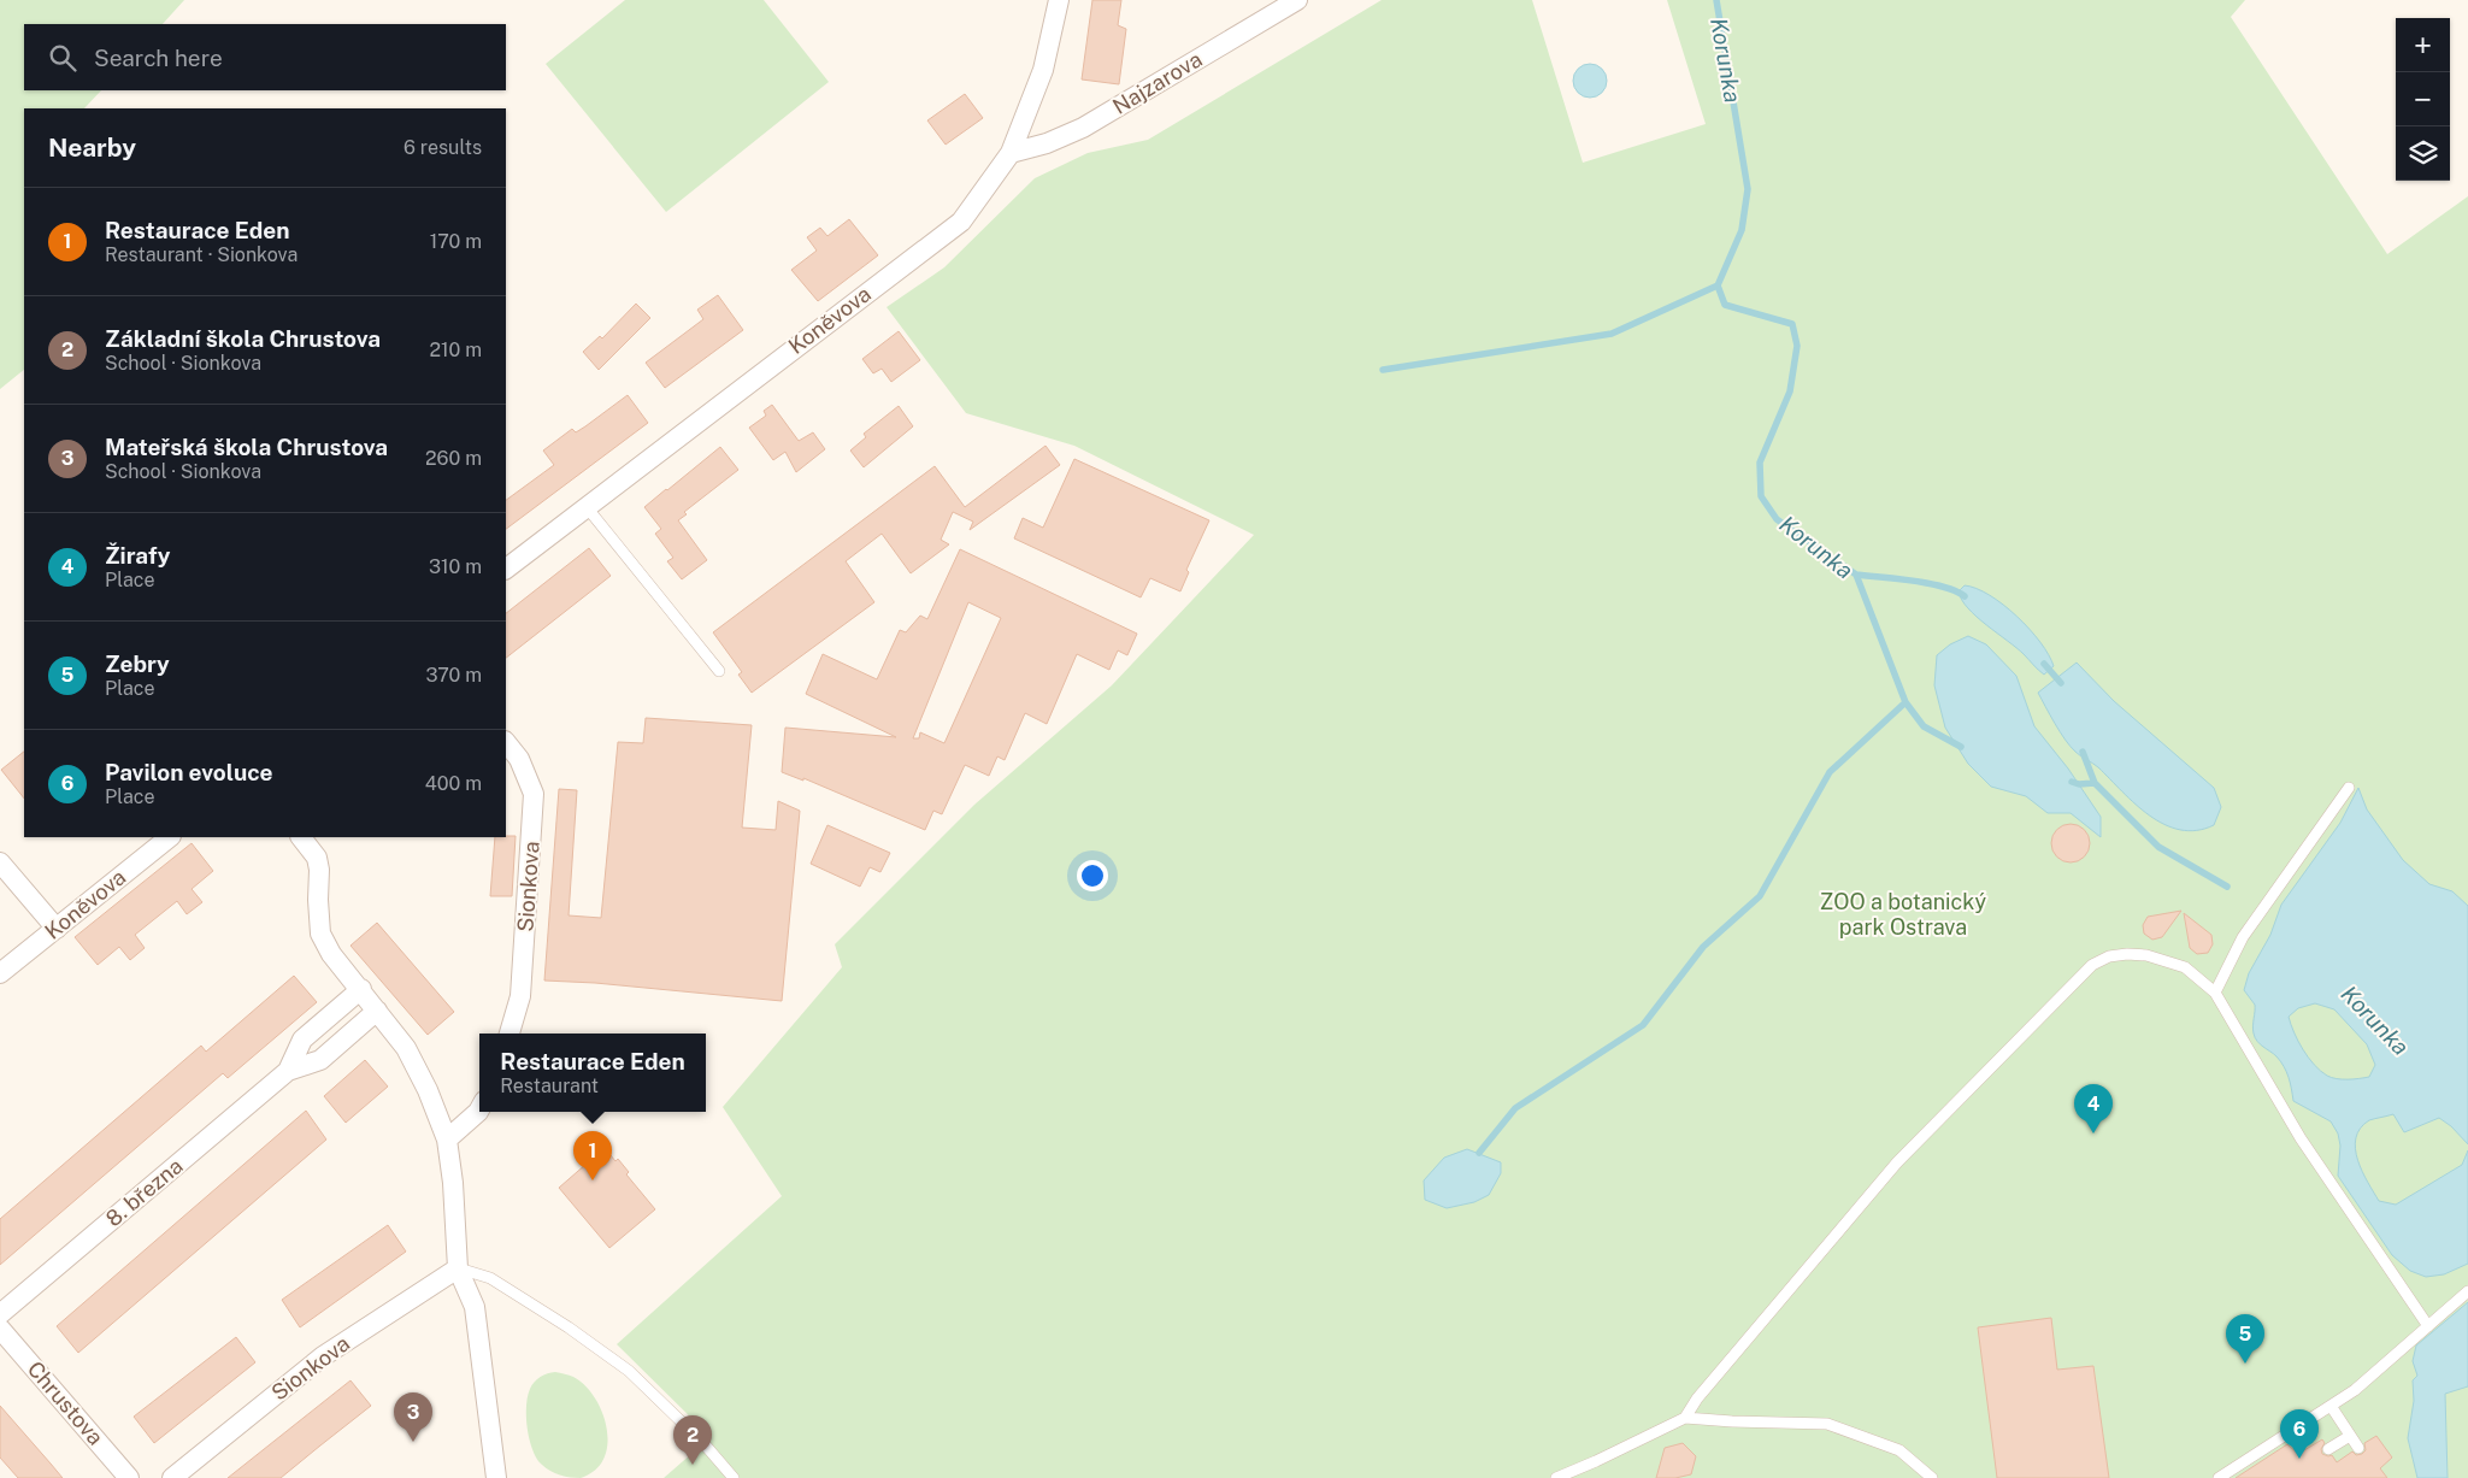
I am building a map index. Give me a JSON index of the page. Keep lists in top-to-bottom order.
{
  "streets": {
    "street": [
      "Najzarova",
      "Koněvova",
      "Sionkova",
      "8. března",
      "Chrustova"
    ]
  },
  "crossings": [
    ["Najzarova", "Koněvova"]
  ],
  "water": ["Korunka"],
  "parks": ["ZOO a botanický park Ostrava"],
  "page": {
    "map_buttons": ["+", "−"],
    "search": "Search here",
    "heading": ["Nearby", "6 results"],
    "list": [
      {
        "mark": "1",
        "name": "Restaurace Eden",
        "note": "Restaurant · Sionkova",
        "value": "170 m"
      },
      {
        "mark": "2",
        "name": "Základní škola Chrustova",
        "note": "School · Sionkova",
        "value": "210 m"
      },
      {
        "mark": "3",
        "name": "Mateřská škola Chrustova",
        "note": "School · Sionkova",
        "value": "260 m"
      },
      {
        "mark": "4",
        "name": "Žirafy",
        "note": "Place",
        "value": "310 m"
      },
      {
        "mark": "5",
        "name": "Zebry",
        "note": "Place",
        "value": "370 m"
      },
      {
        "mark": "6",
        "name": "Pavilon evoluce",
        "note": "Place",
        "value": "400 m"
      }
    ],
    "popup": ["Restaurace Eden", "Restaurant"],
    "pins": [
      "4",
      "1",
      "5",
      "3",
      "6",
      "2"
    ]
  }
}
